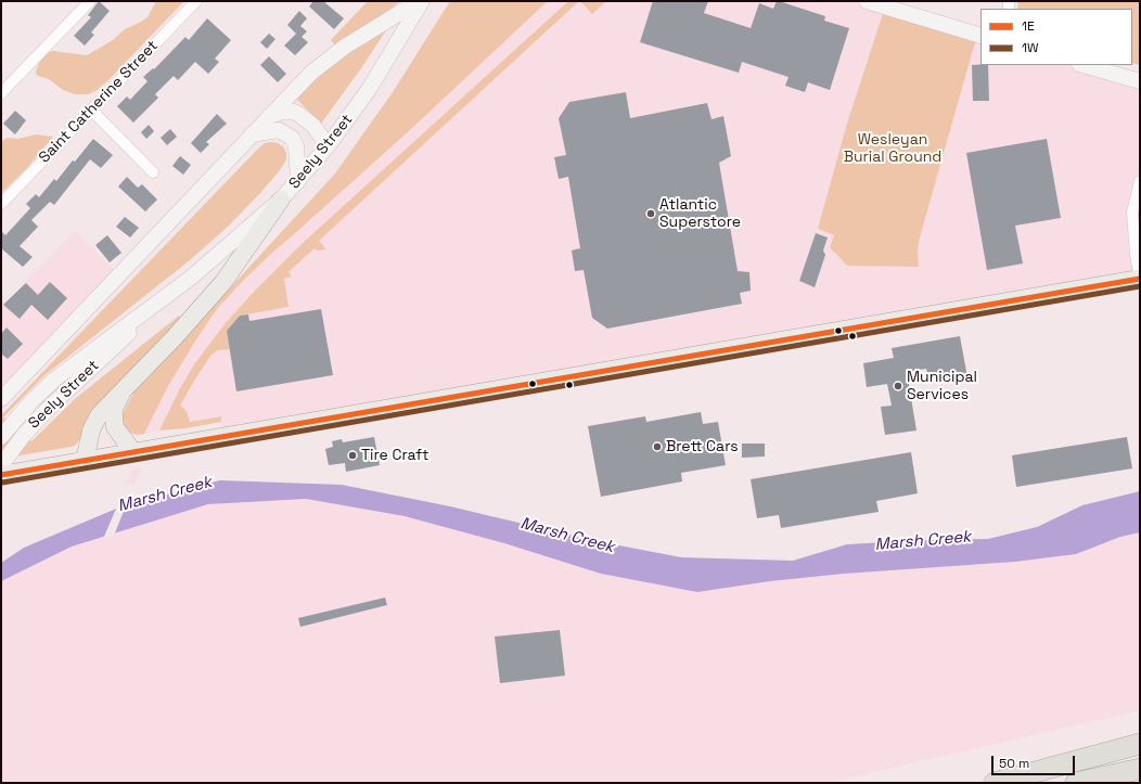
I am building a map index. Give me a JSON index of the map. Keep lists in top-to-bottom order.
{
  "streets": {
    "main road": ["Seely Street"],
    "street": ["Saint Catherine Street"]
  },
  "water": ["Marsh Creek"],
  "parks": ["Wesleyan Burial Ground"],
  "places": [
    "Atlantic Superstore",
    "Municipal Services",
    "Brett Cars",
    "Tire Craft"
  ],
  "lines": ["transit line 1E", "transit line 1W"],
  "legend": ["1E", "1W"],
  "scale_bar": "50 m"
}
